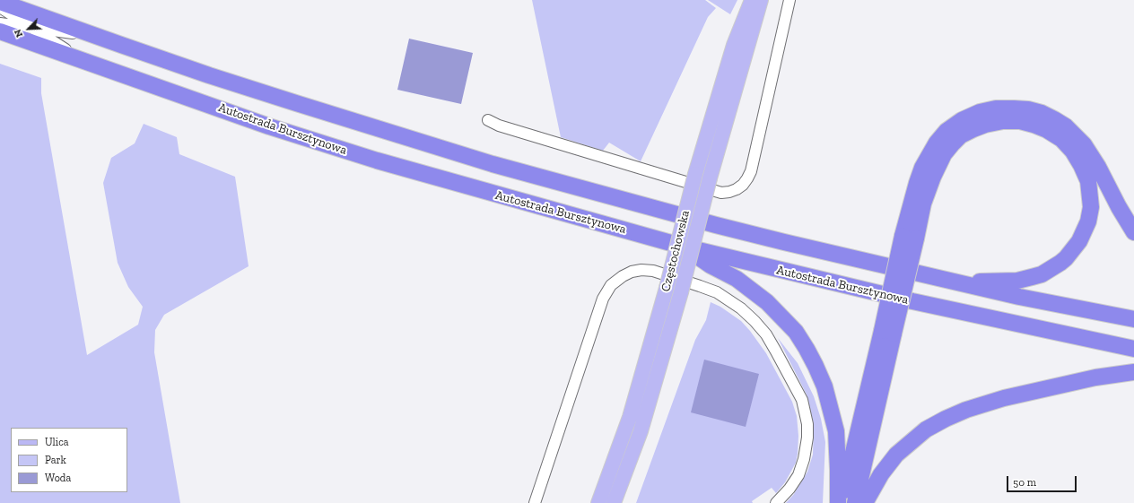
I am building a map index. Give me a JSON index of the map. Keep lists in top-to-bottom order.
{
  "streets": {
    "highway": ["Autostrada Bursztynowa"],
    "main road": ["Częstochowska"]
  },
  "legend": ["Ulica", "Park", "Woda"],
  "scale_bar": "50 m",
  "north": "bottom left"
}
